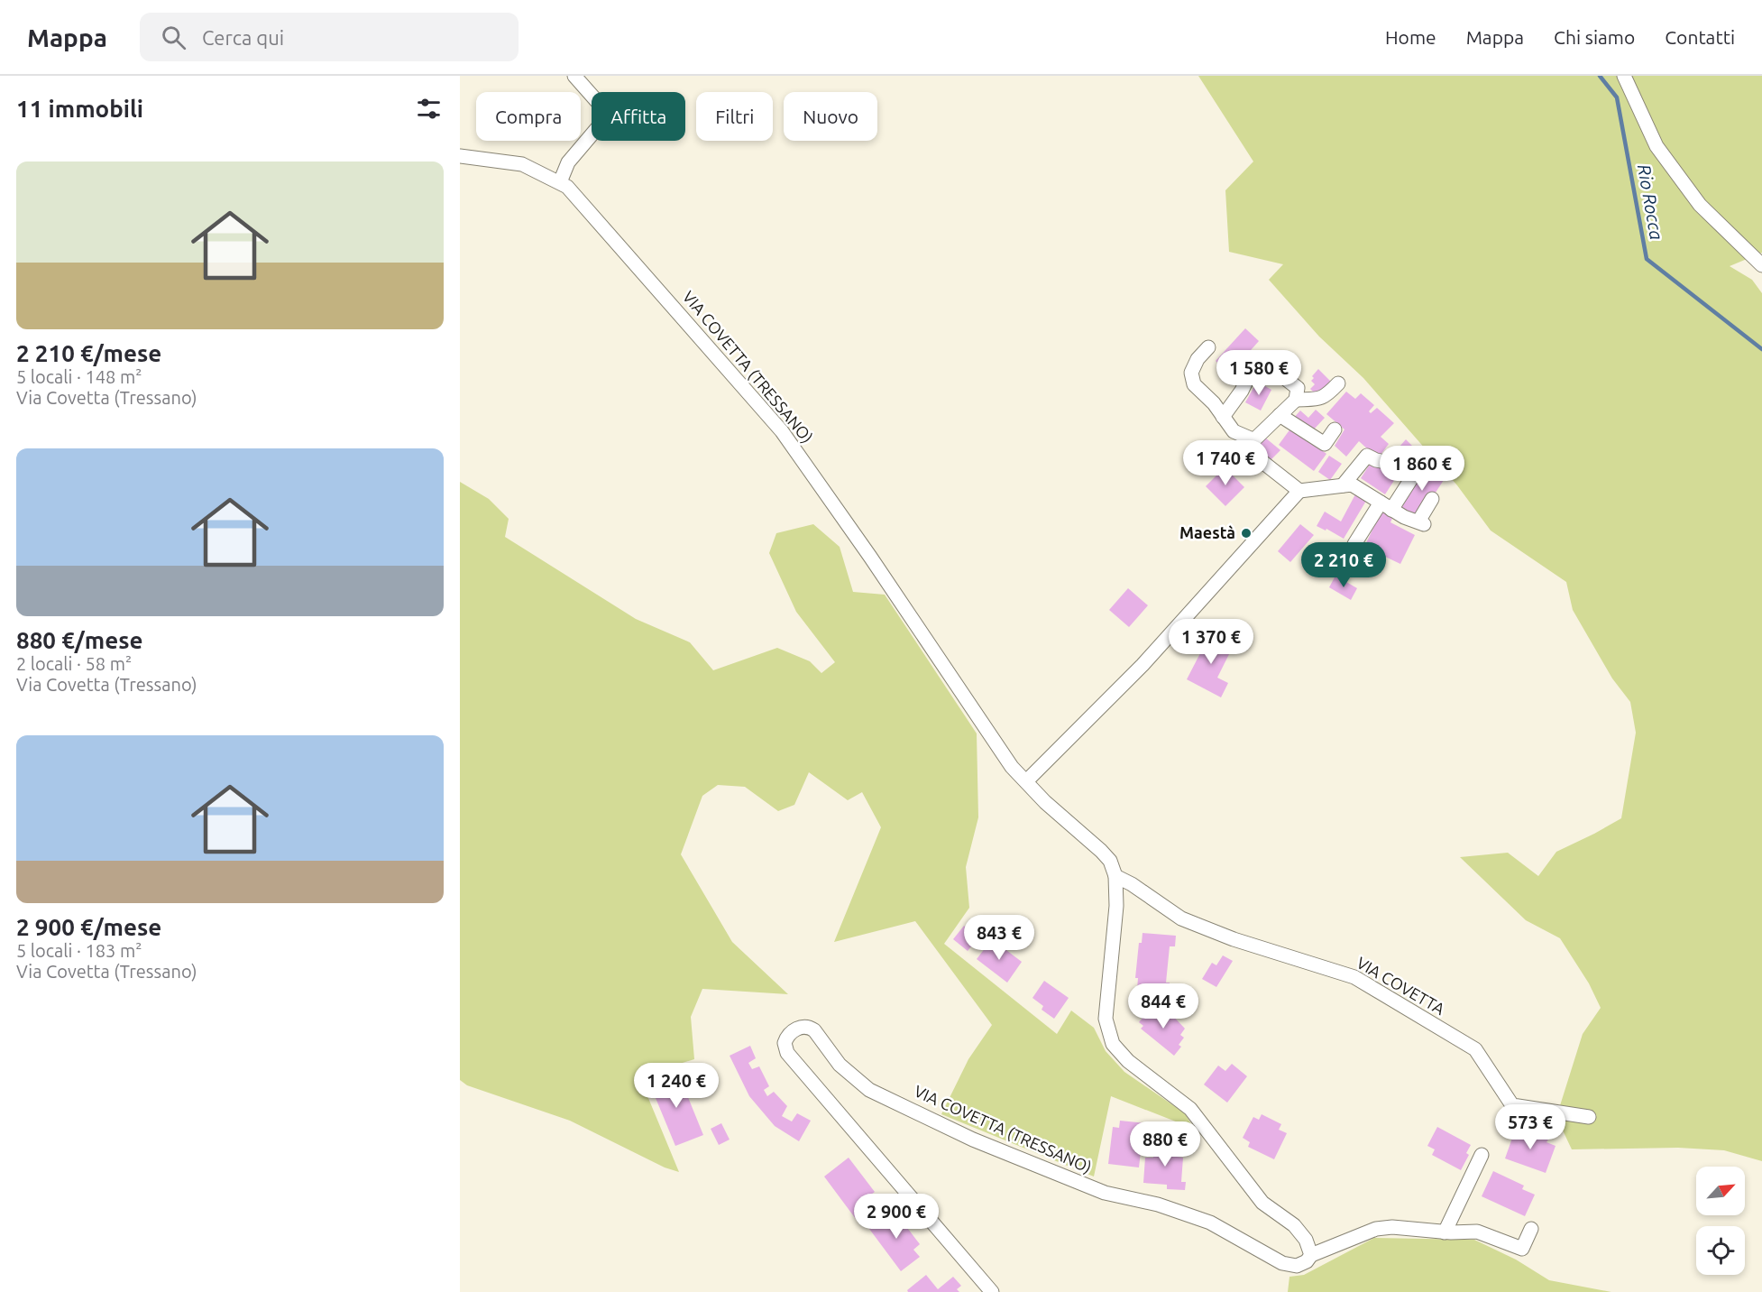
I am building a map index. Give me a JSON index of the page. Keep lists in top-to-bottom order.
{
  "streets": {
    "street": ["VIA COVETTA (TRESSANO)", "VIA COVETTA"]
  },
  "crossings": [
    ["VIA COVETTA (TRESSANO)", "VIA COVETTA"]
  ],
  "water": ["Rio Rocca"],
  "places": ["Maestà"],
  "north": "top right",
  "page": {
    "header": "Mappa",
    "search": "Cerca qui",
    "nav": [
      "Home",
      "Mappa",
      "Chi siamo",
      "Contatti"
    ],
    "heading": "11 immobili",
    "chip": [
      "Compra",
      "Affitta",
      "Filtri",
      "Nuovo"
    ],
    "list": [
      {
        "name": "2 210 €/mese",
        "note": "5 locali · 148 m² · Via Covetta (Tressano)"
      },
      {
        "name": "880 €/mese",
        "note": "2 locali · 58 m² · Via Covetta (Tressano)"
      },
      {
        "name": "2 900 €/mese",
        "note": "5 locali · 183 m² · Via Covetta (Tressano)"
      }
    ],
    "price": [
      "1 580 €",
      "1 740 €",
      "1 860 €",
      "2 210 €",
      "1 370 €",
      "843 €",
      "844 €",
      "1 240 €",
      "573 €",
      "880 €",
      "2 900 €"
    ]
  }
}
